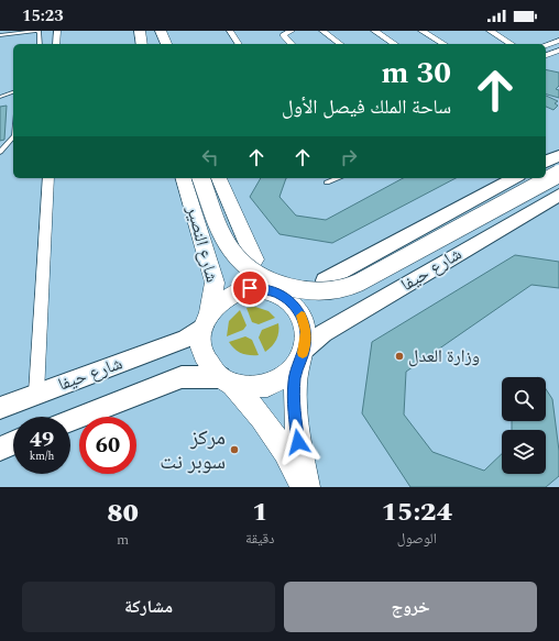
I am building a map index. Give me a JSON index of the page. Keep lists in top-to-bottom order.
{
  "streets": {
    "main road": ["شارع النصیر", "شارع حيفا"]
  },
  "crossings": [
    ["شارع النصیر", "شارع حيفا"]
  ],
  "places": ["وزارة العدل", "مركز سوبر نت"],
  "page": {
    "status": "15:23",
    "turn": ["30 m", "ساحة الملك فيصل الأول"],
    "speed": "49 km/h",
    "limit": "60",
    "eta": [
      "15:24",
      "الوصول",
      "1",
      "دقيقة",
      "80",
      "m"
    ],
    "buttons": ["خروج", "مشاركة"]
  }
}
